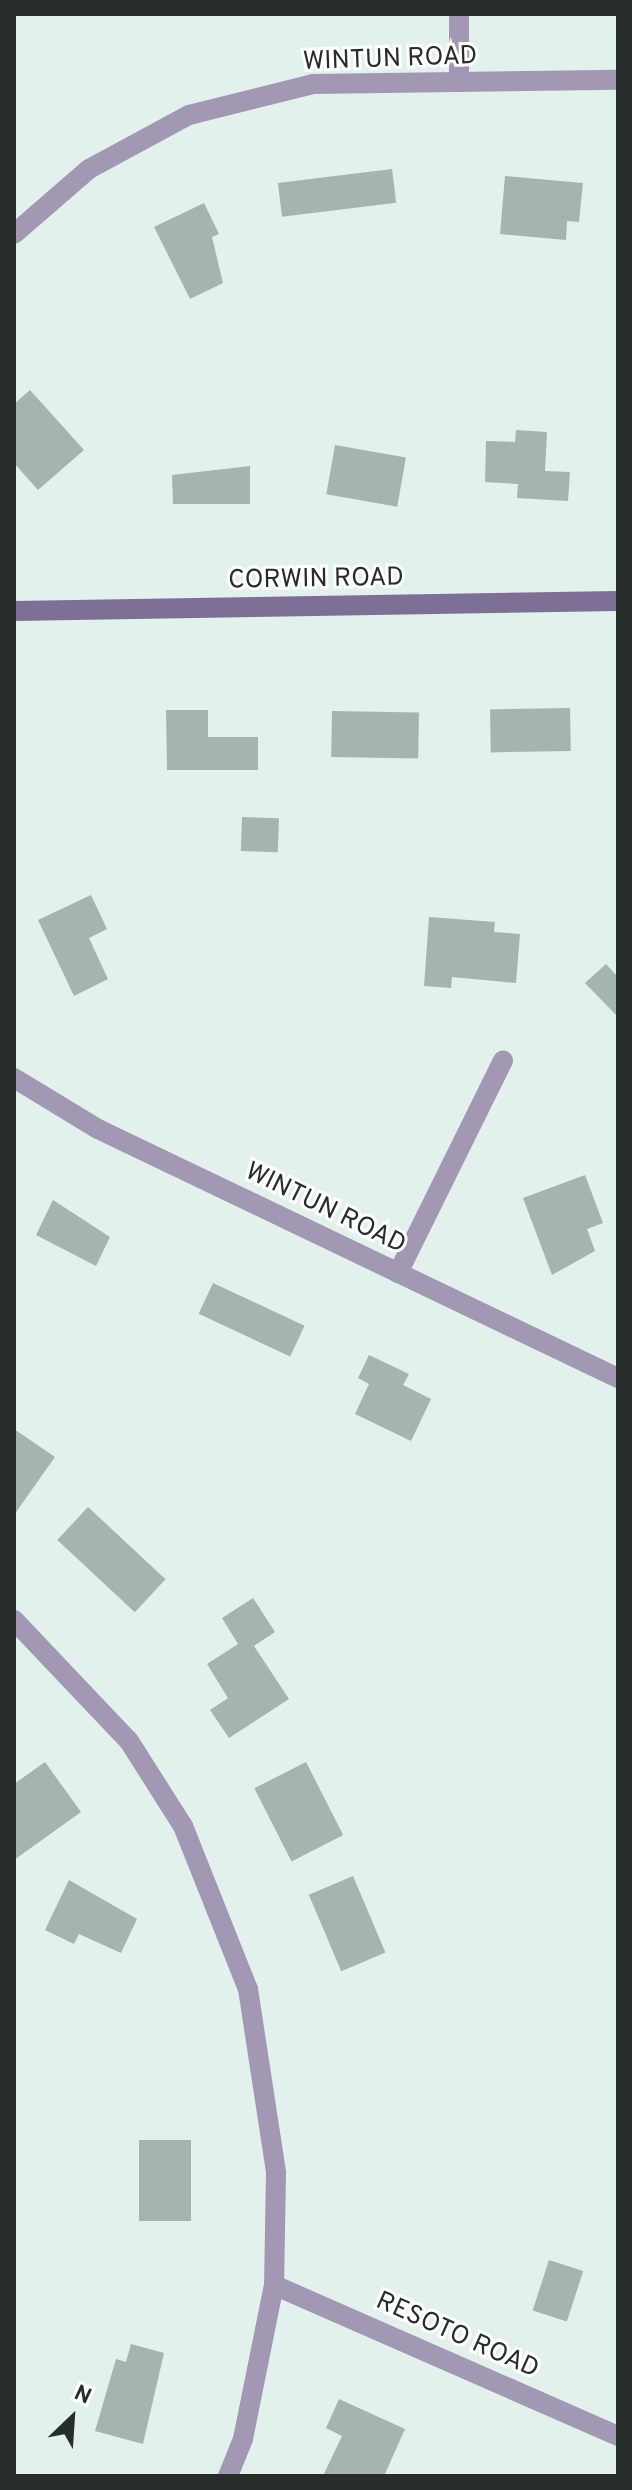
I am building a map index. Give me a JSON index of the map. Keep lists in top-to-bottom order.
{
  "streets": {
    "main road": ["CORWIN ROAD"],
    "street": ["WINTUN ROAD", "RESOTO ROAD"]
  },
  "north": "top right"
}
